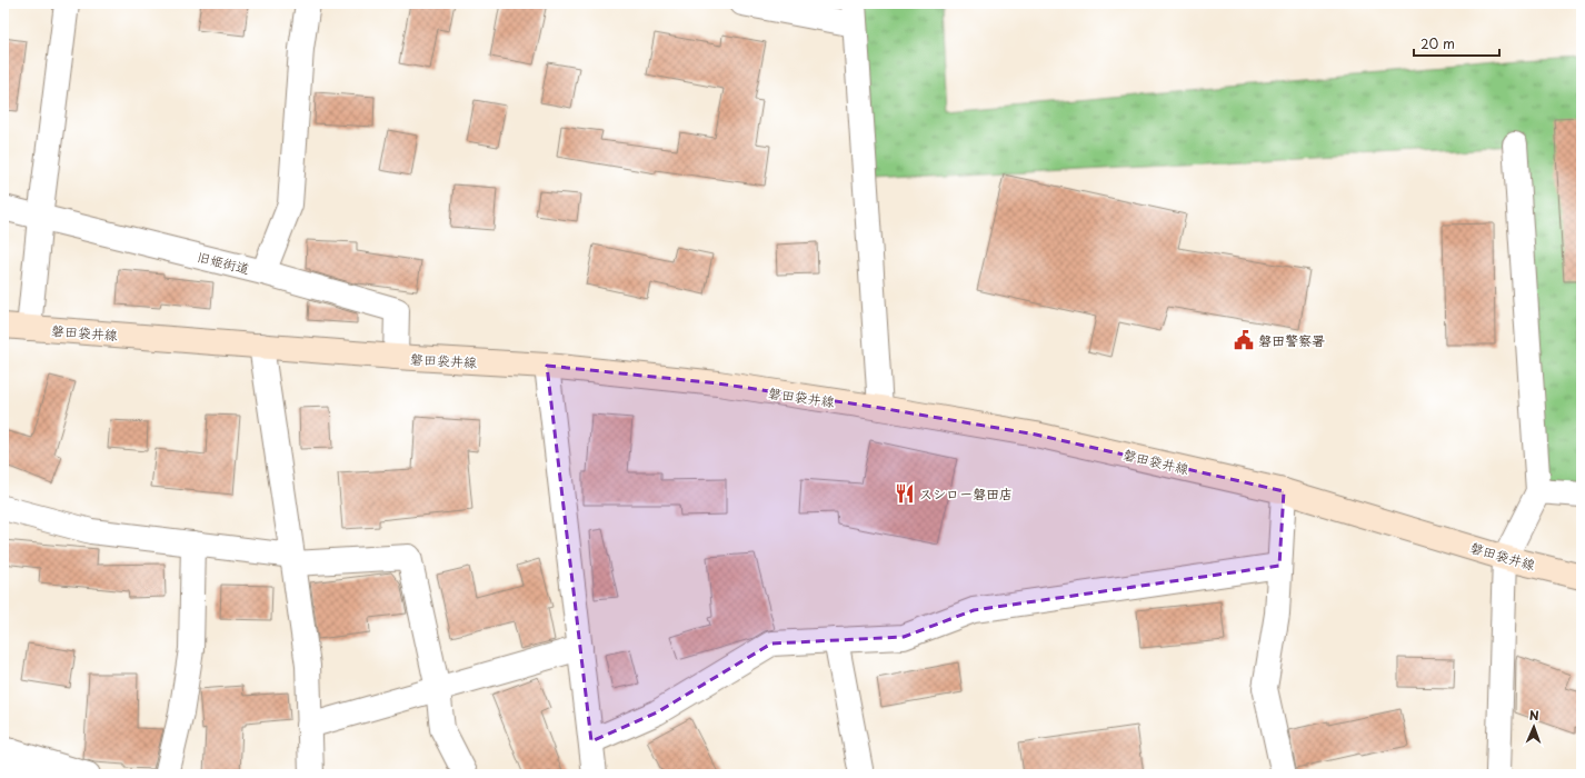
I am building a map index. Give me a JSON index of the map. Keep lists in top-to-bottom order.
{
  "streets": {
    "main road": ["磐田袋井線"],
    "street": ["旧姫街道"]
  },
  "crossings": [
    ["旧姫街道", "磐田袋井線"]
  ],
  "places": {
    "public building": ["磐田警察署"],
    "restaurant": ["スシロー磐田店"]
  },
  "scale_bar": "20 m",
  "north": "top"
}
